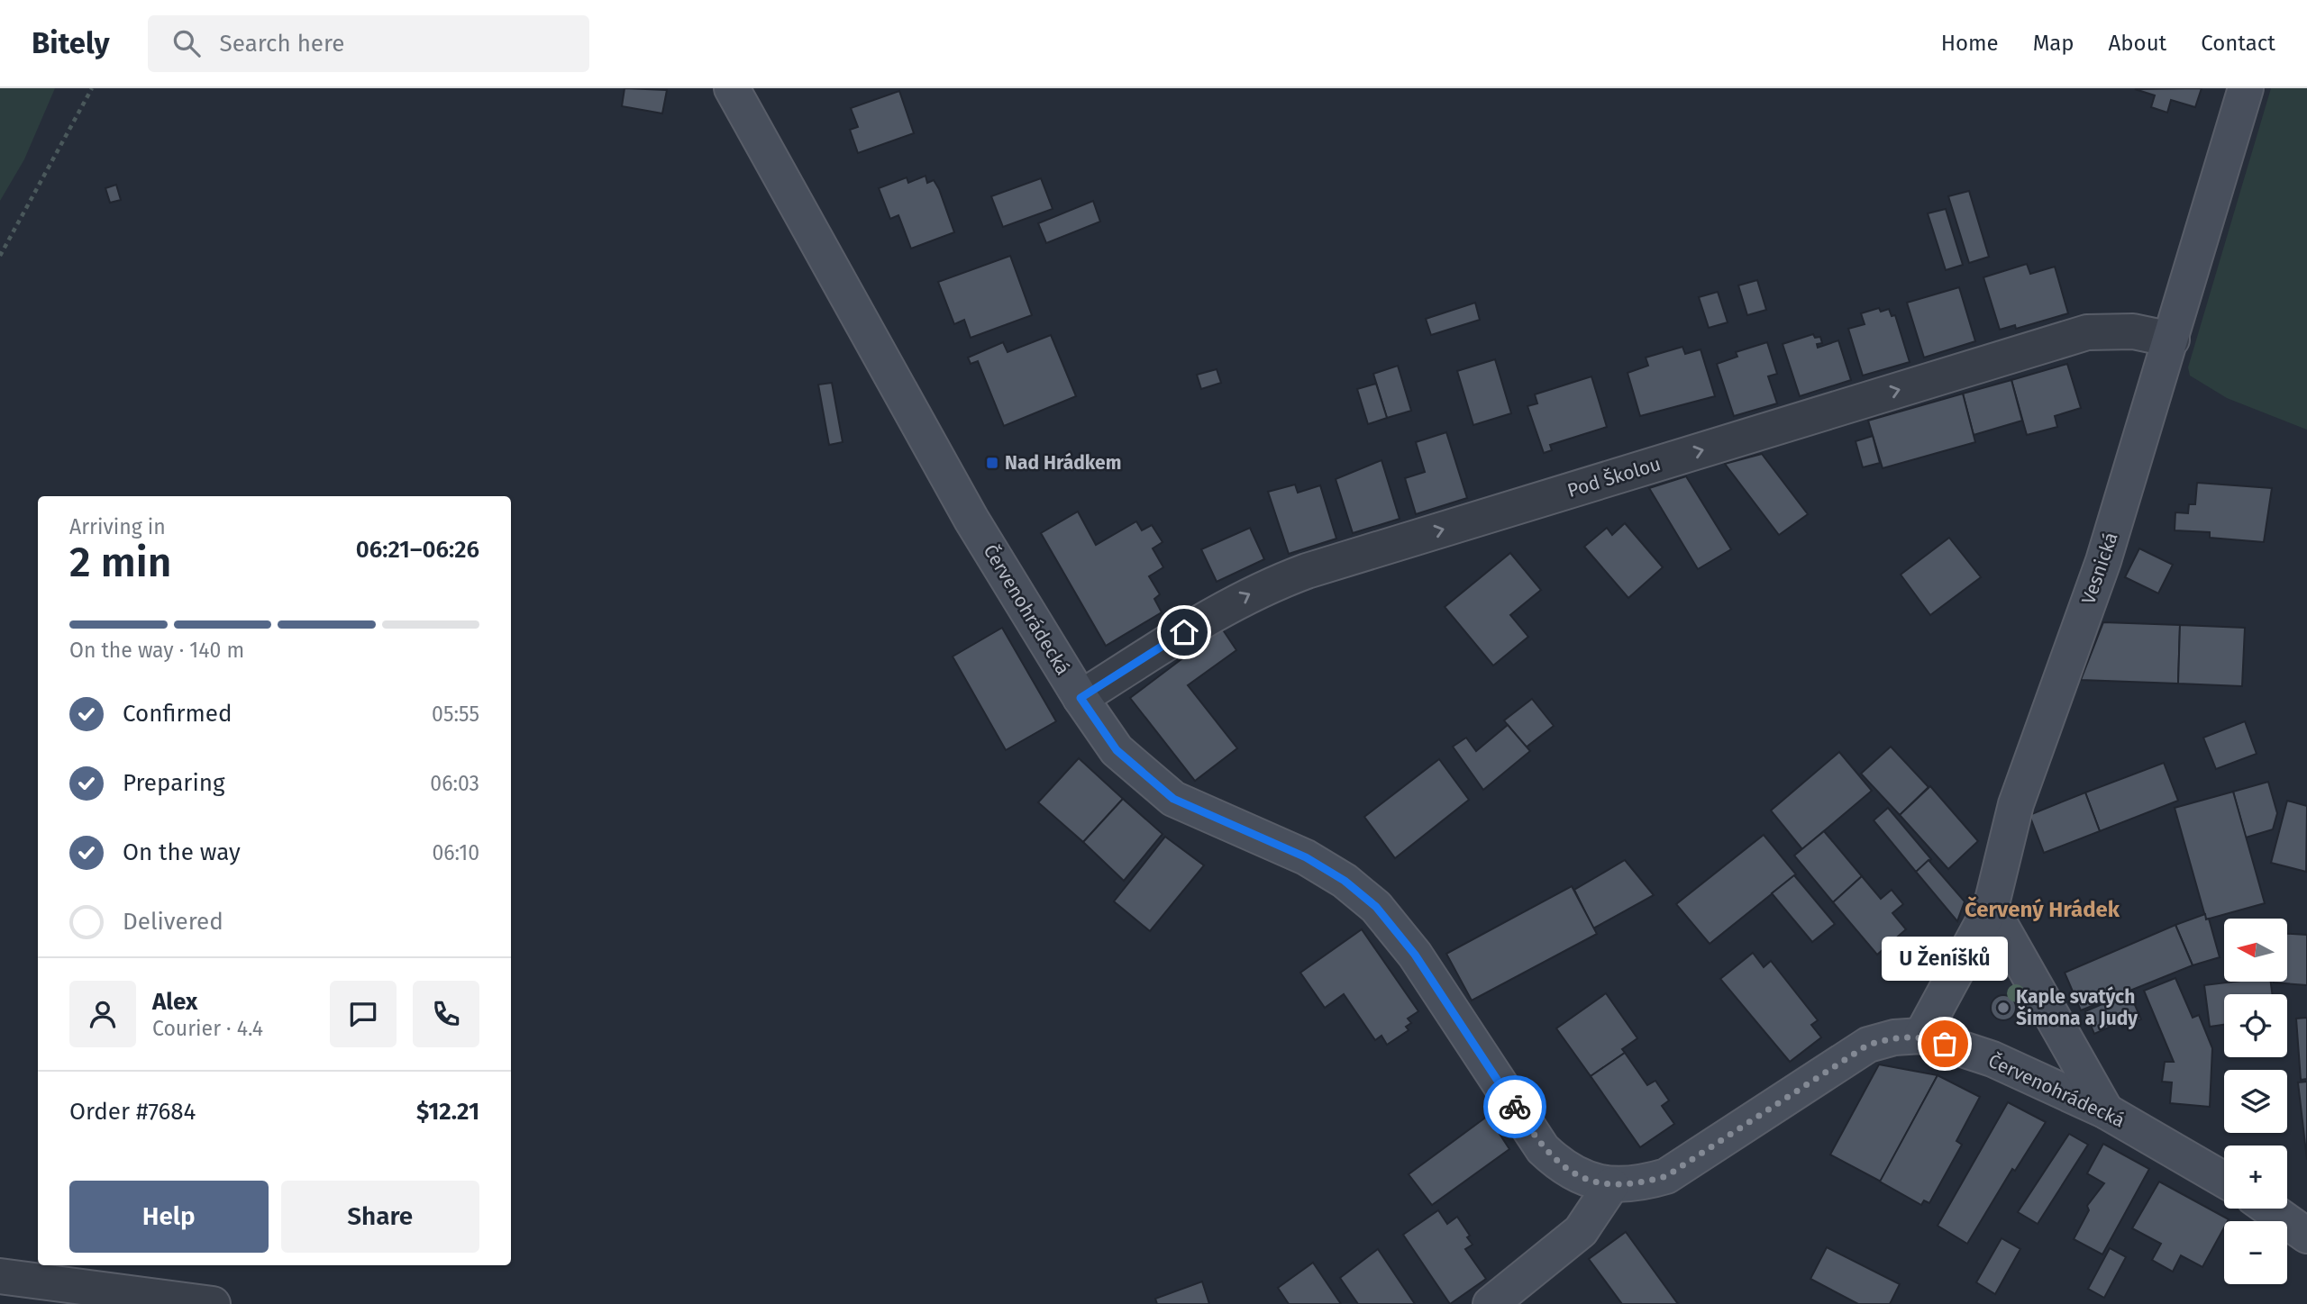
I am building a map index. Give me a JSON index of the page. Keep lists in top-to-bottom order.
{
  "streets": {
    "street": ["Pod Školou", "Vesnická", "Červenohrádecká"]
  },
  "crossings": [
    ["Pod Školou", "Vesnická"],
    ["Pod Školou", "Červenohrádecká"],
    ["Vesnická", "Červenohrádecká"]
  ],
  "one_way": ["Pod Školou"],
  "districts": ["Červený Hrádek"],
  "places": {
    "transit": ["Nad Hrádkem"],
    "other": ["Kaple svatých Šimona a Judy", "U Ženíšků"]
  },
  "north": "left",
  "page": {
    "header": "Bitely",
    "search": "Search here",
    "nav": [
      "Home",
      "Map",
      "About",
      "Contact"
    ],
    "heading": ["2 min", "Arriving in", "06:21–06:26"],
    "panel": [
      "Alex",
      "Courier · 4.4",
      "Order #7684",
      "$12.21"
    ],
    "bar": "On the way · 140 m",
    "list": [
      ["Confirmed", "05:55"],
      ["Preparing", "06:03"],
      ["On the way", "06:10"],
      "Delivered"
    ],
    "map_buttons": ["+", "−"],
    "bubble": "U Ženíšků",
    "buttons": ["Help", "Share"]
  }
}
